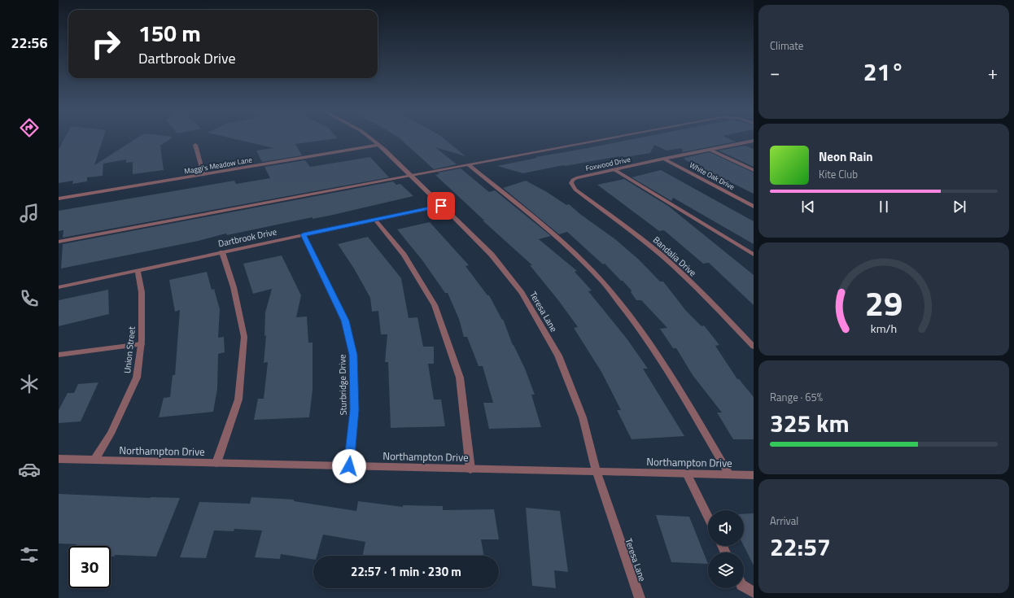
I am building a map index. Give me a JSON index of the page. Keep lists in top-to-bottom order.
{
  "streets": {
    "street": [
      "Foxwood Drive",
      "Maggi's Meadow Lane",
      "White Oak Drive",
      "Dartbrook Drive",
      "Bandalia Drive",
      "Teresa Lane",
      "Union Street",
      "Sturbridge Drive",
      "Northampton Drive"
    ]
  },
  "crossings": [
    ["Foxwood Drive", "White Oak Drive"],
    ["Foxwood Drive", "Bandalia Drive"],
    ["Maggi's Meadow Lane", "Teresa Lane"],
    ["Dartbrook Drive", "Teresa Lane"],
    ["Dartbrook Drive", "Union Street"],
    ["Dartbrook Drive", "Sturbridge Drive"],
    ["Teresa Lane", "Northampton Drive"],
    ["Union Street", "Northampton Drive"],
    ["Sturbridge Drive", "Northampton Drive"]
  ],
  "page": {
    "tabs": "22:56",
    "tile": [
      "Climate",
      ["Range · 65%", "325 km"],
      ["Arrival", "22:57"]
    ],
    "turn": ["150 m", "Dartbrook Drive"],
    "heat": ["−", "21°", "+"],
    "song": ["Neon Rain", "Kite Club"],
    "limit": "30",
    "trip": "22:57 · 1 min · 230 m",
    "gauge": ["29", "km/h"]
  }
}
